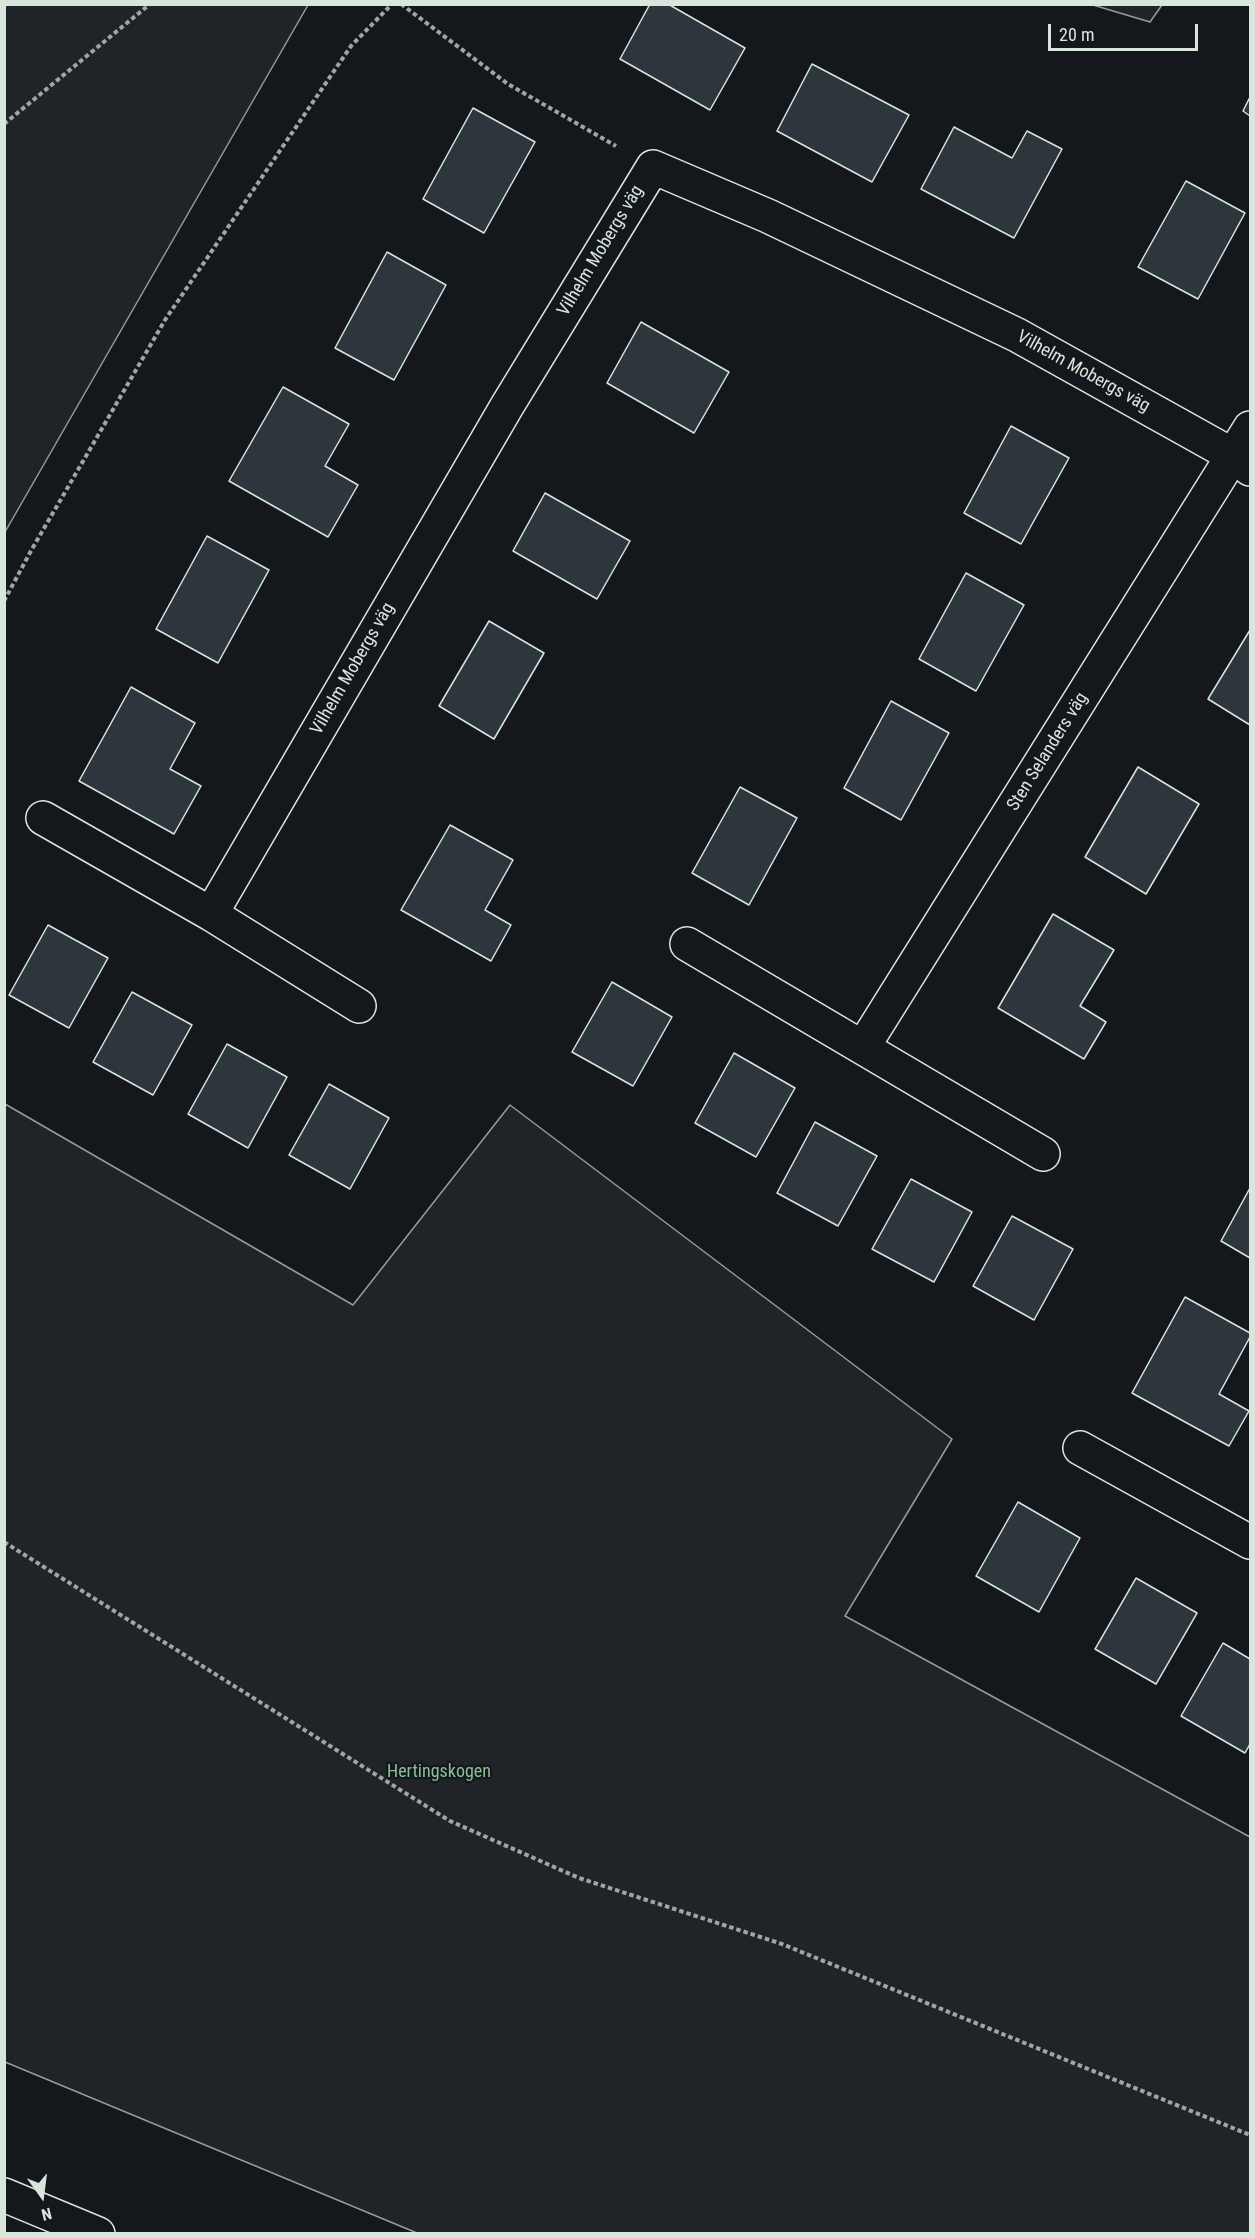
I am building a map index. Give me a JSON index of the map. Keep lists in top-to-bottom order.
{
  "streets": {
    "street": ["Vilhelm Mobergs väg", "Sten Selanders väg"]
  },
  "crossings": [
    ["Vilhelm Mobergs väg", "Sten Selanders väg"]
  ],
  "parks": ["Hertingskogen"],
  "scale_bar": "20 m",
  "north": "bottom"
}
